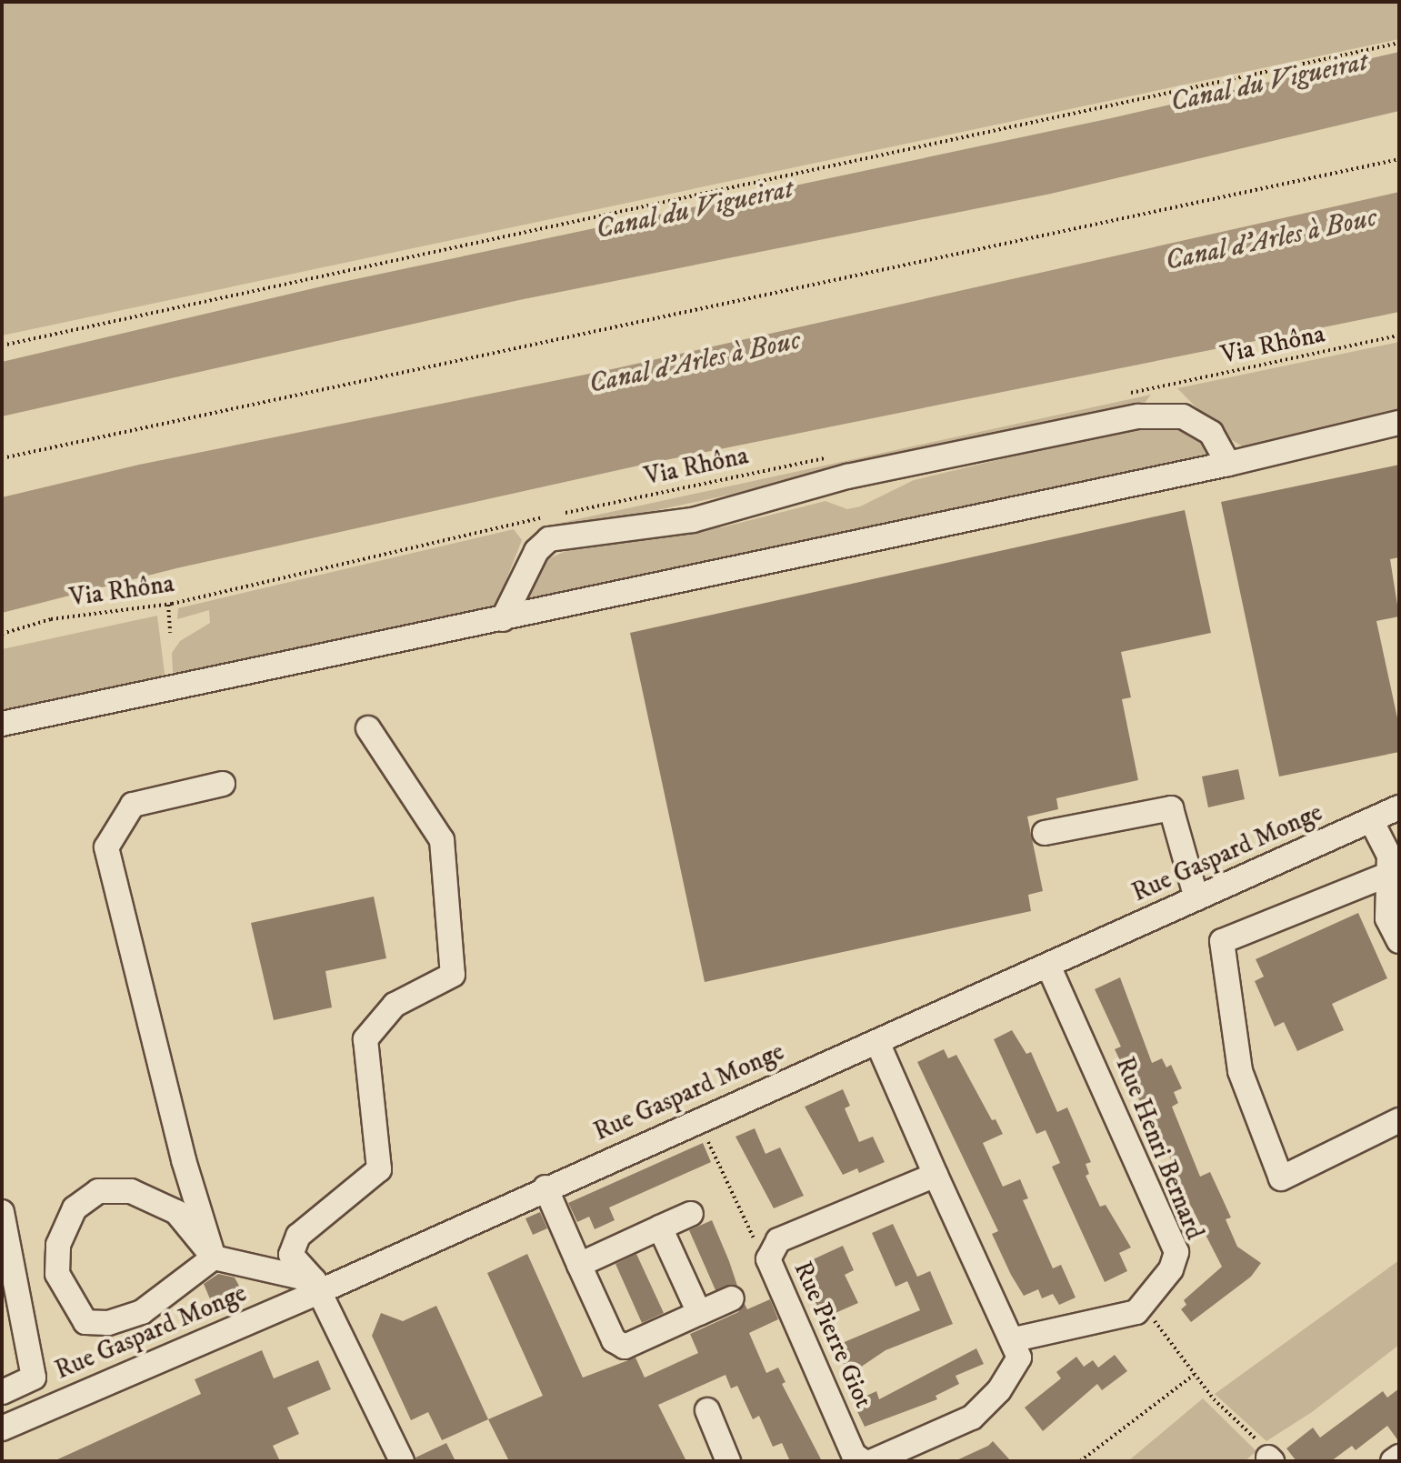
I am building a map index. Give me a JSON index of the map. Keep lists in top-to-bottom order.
{
  "streets": {
    "street": ["Rue Gaspard Monge", "Rue Henri Bernard", "Rue Pierre Giot"],
    "path": ["Via Rhôna"]
  },
  "crossings": [
    ["Rue Gaspard Monge", "Rue Henri Bernard"]
  ],
  "water": ["Canal du Vigueirat", "Canal d'Arles à Bouc"]
}
